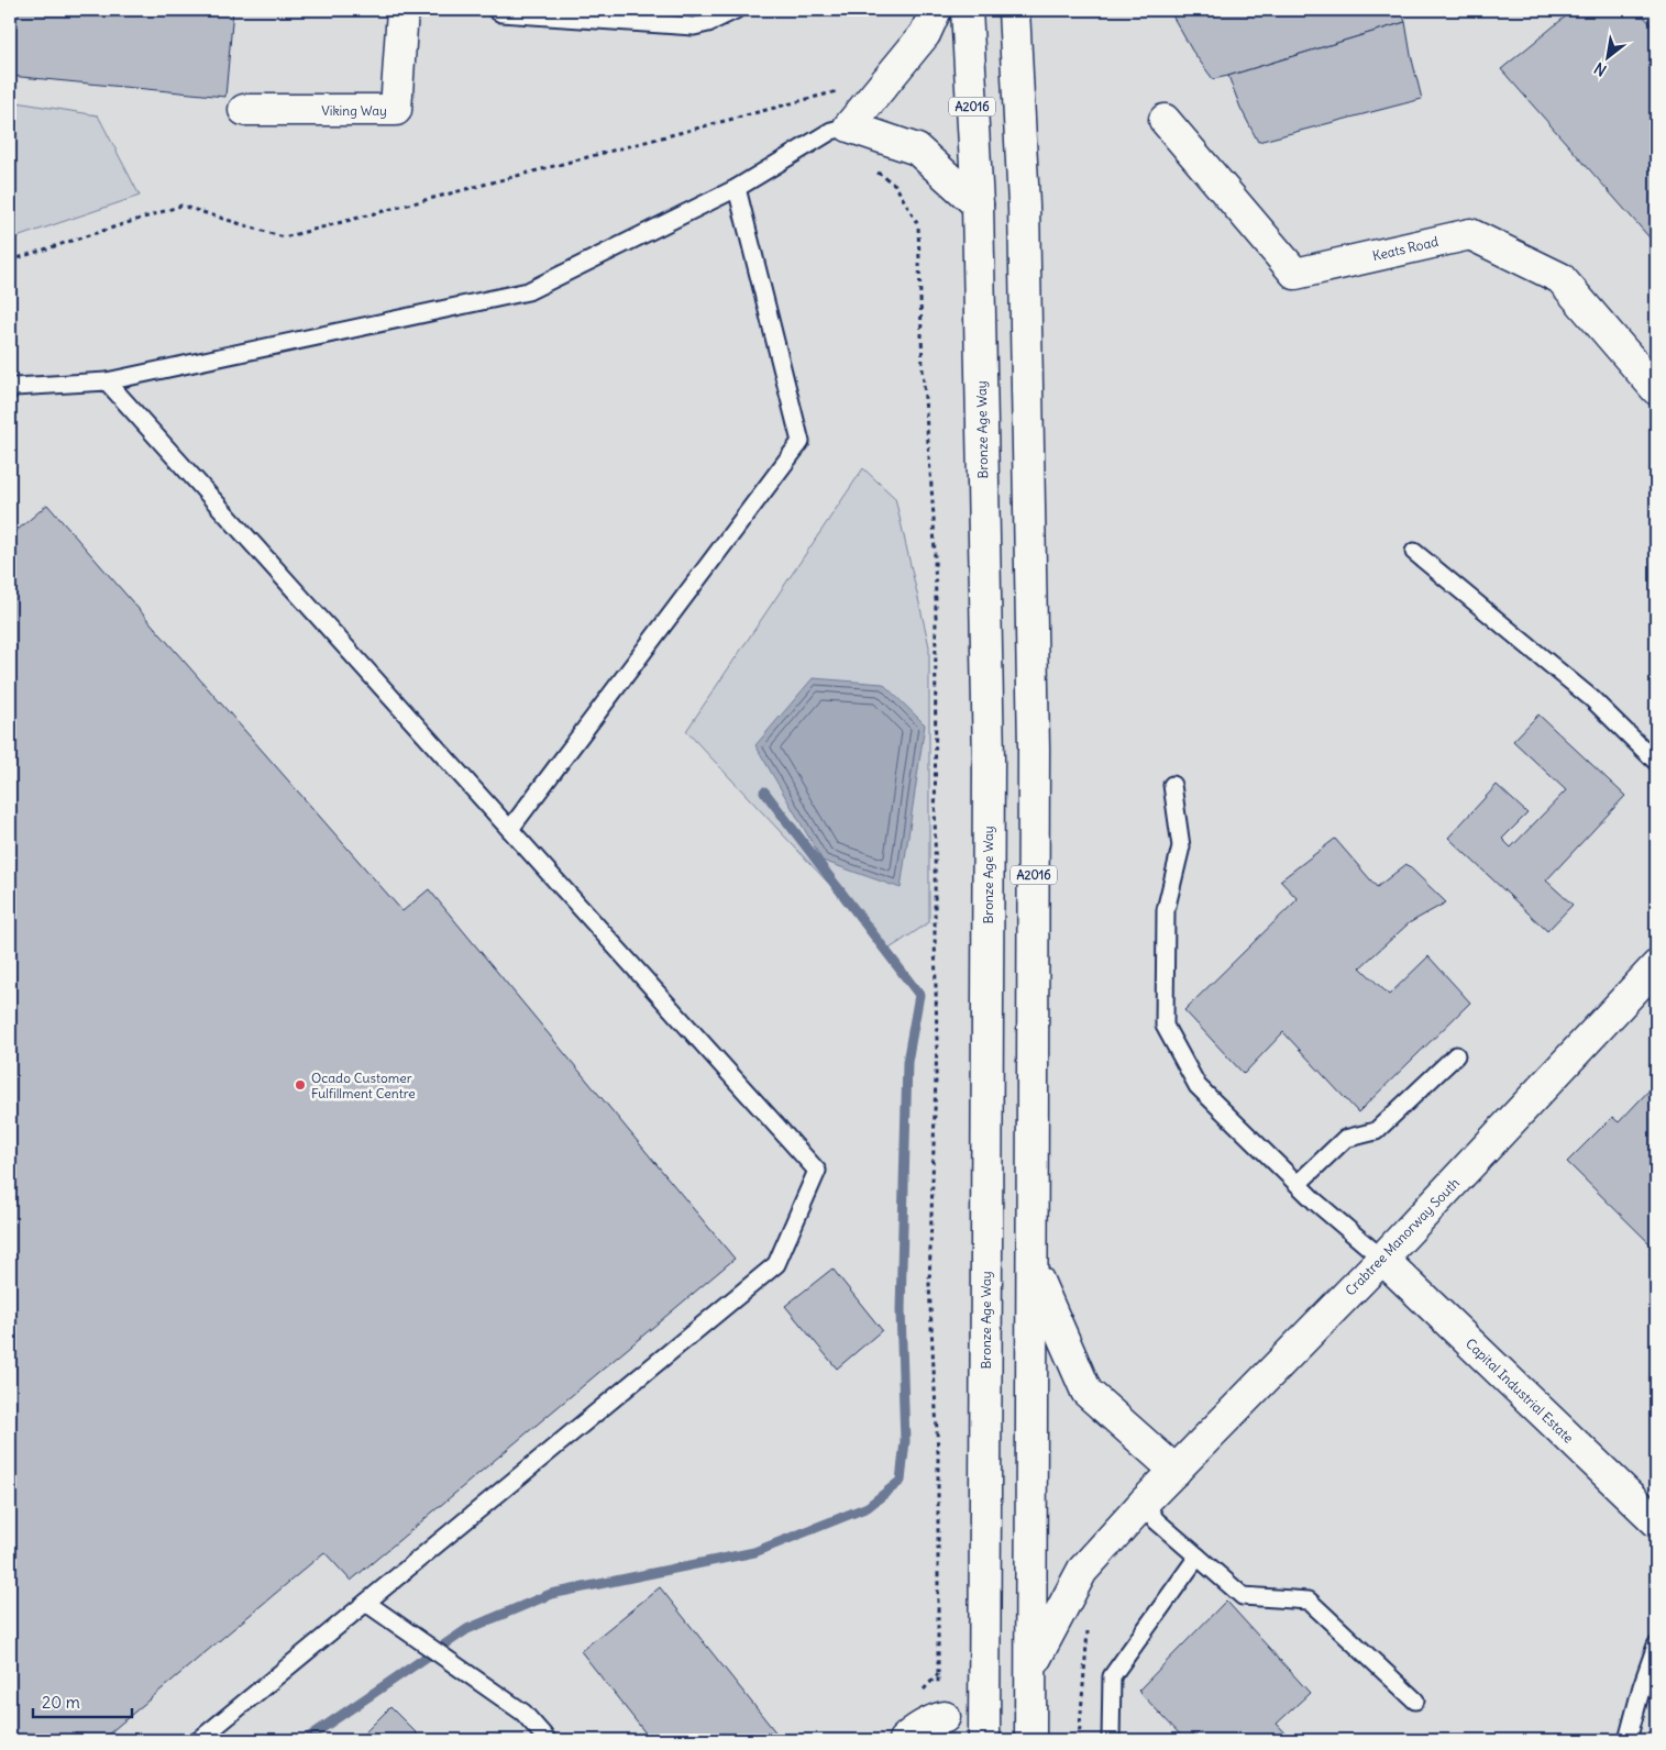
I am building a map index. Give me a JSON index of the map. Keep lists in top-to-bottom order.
{
  "streets": {
    "main road": [
      "A2016",
      "Viking Way",
      "Keats Road",
      "Bronze Age Way",
      "Crabtree Manorway South",
      "Capital Industrial Estate"
    ]
  },
  "crossings": [
    ["A2016", "Crabtree Manorway South"],
    ["Crabtree Manorway South", "Capital Industrial Estate"]
  ],
  "places": ["Ocado Customer Fulfillment Centre"],
  "scale_bar": "20 m",
  "north": "bottom left"
}
